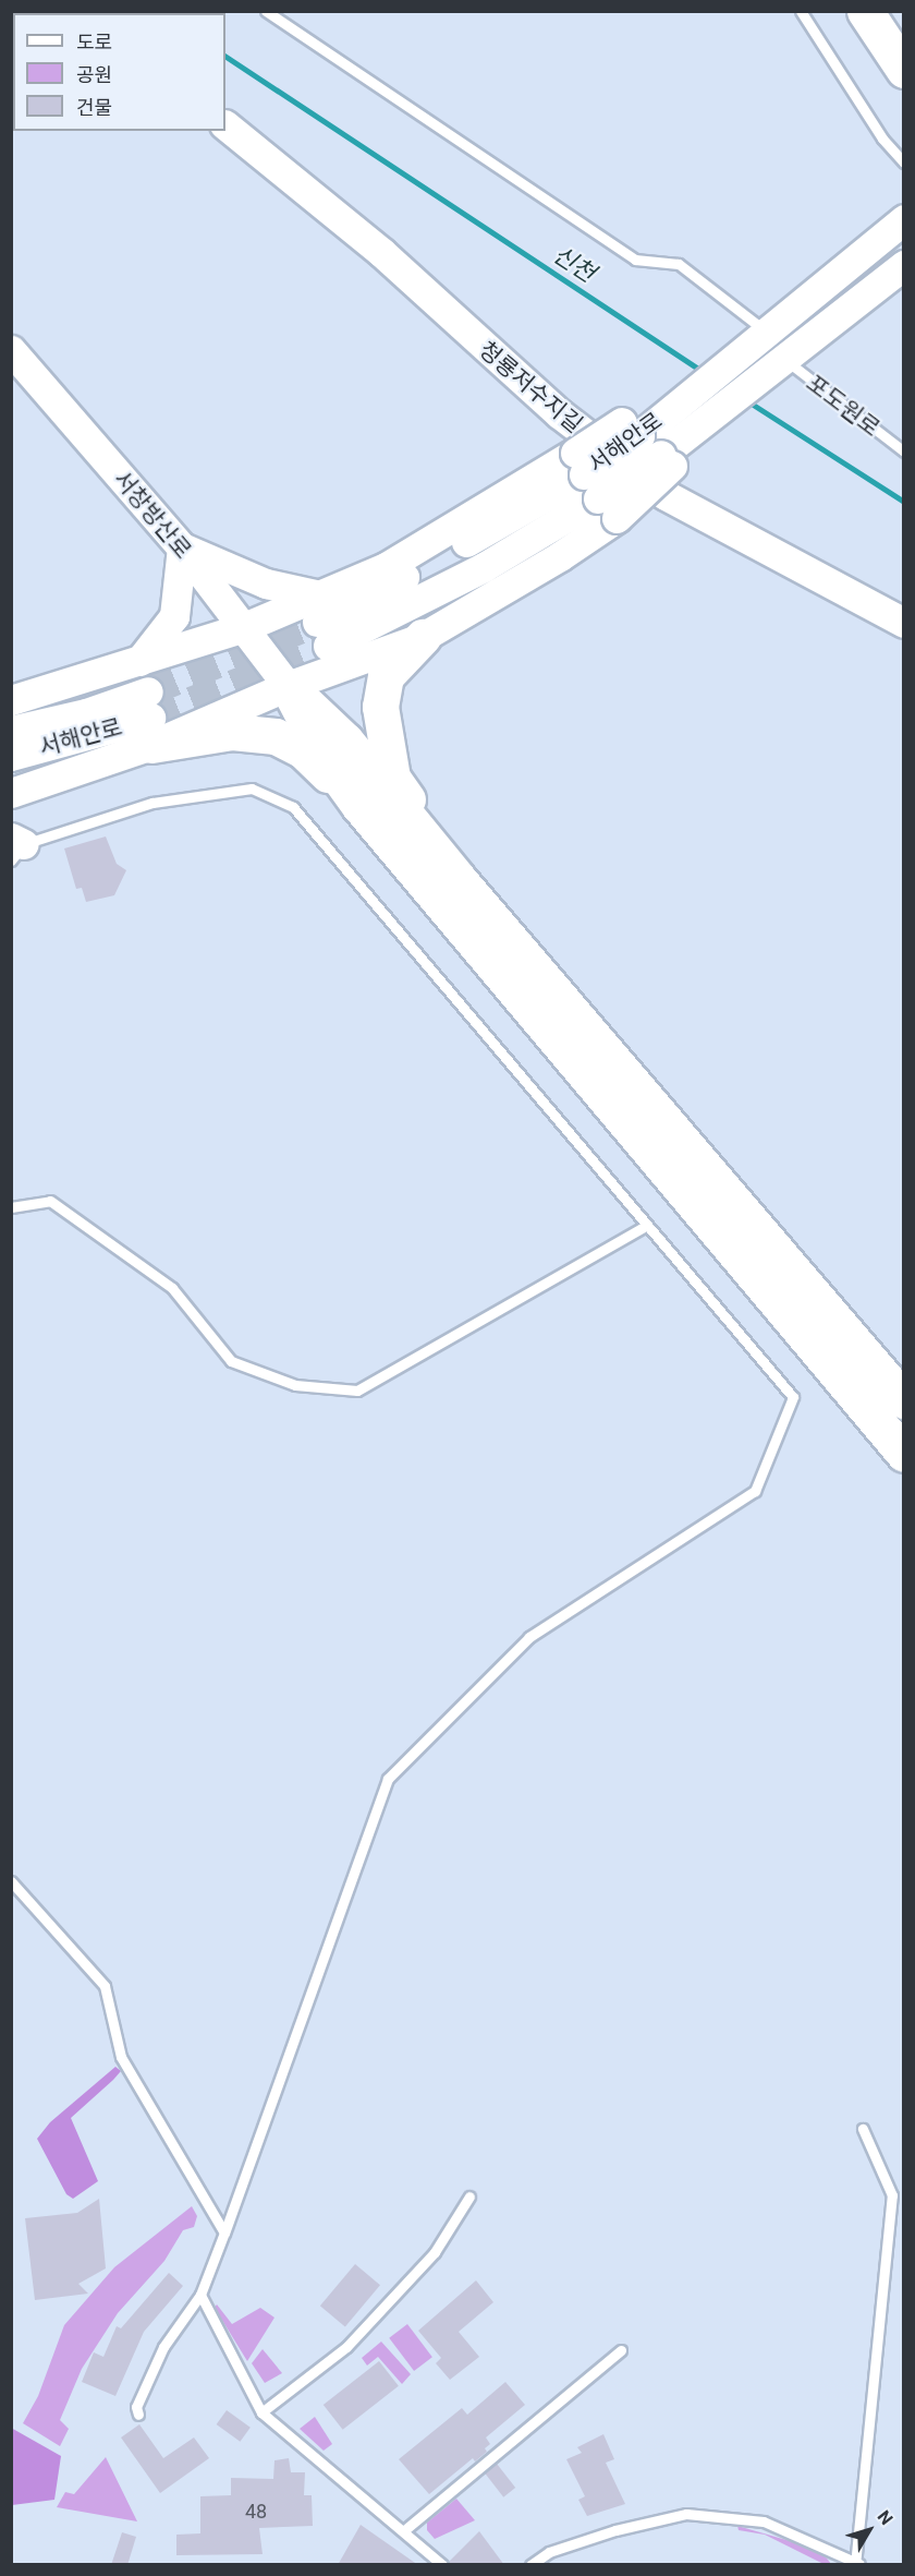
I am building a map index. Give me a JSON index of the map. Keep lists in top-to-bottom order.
{
  "streets": {
    "main road": ["청룡저수지길", "서해안로", "서창방산로"],
    "lane": ["포도원로"]
  },
  "water": ["신천"],
  "house_numbers": ["48"],
  "legend": ["도로", "공원", "건물"],
  "north": "top right"
}
